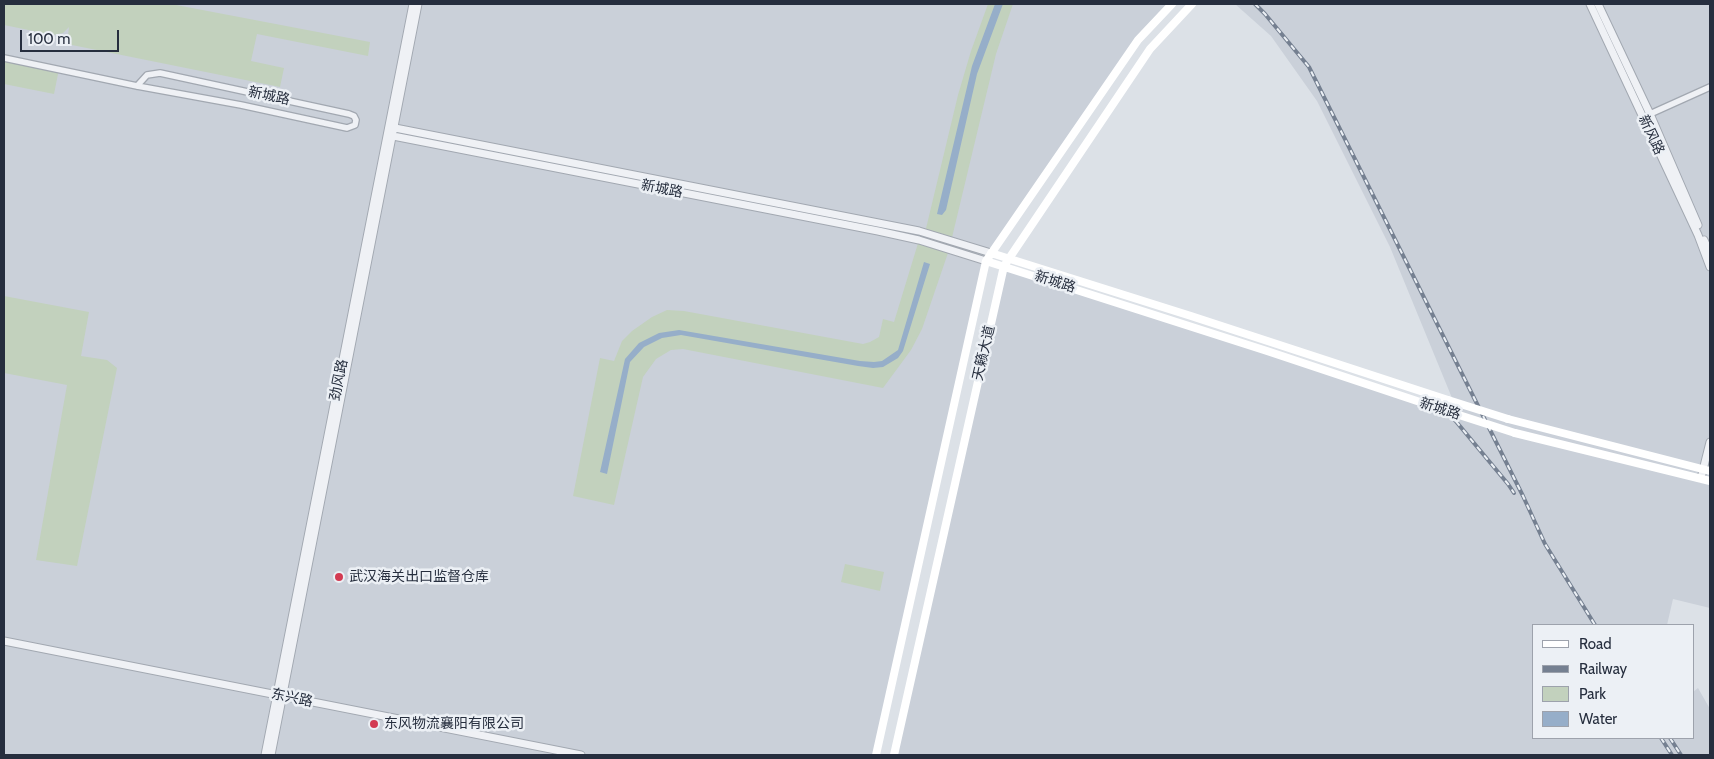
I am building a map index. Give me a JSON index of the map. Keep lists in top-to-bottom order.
{
  "streets": {
    "main road": ["新城路", "天籁大道"],
    "street": ["新风路", "劲风路", "东兴路"]
  },
  "crossings": [
    ["新城路", "天籁大道"],
    ["新城路", "劲风路"],
    ["劲风路", "东兴路"]
  ],
  "places": ["武汉海关出口监督仓库", "东风物流襄阳有限公司"],
  "legend": [
    "Road",
    "Railway",
    "Park",
    "Water"
  ],
  "scale_bar": "100 m"
}
